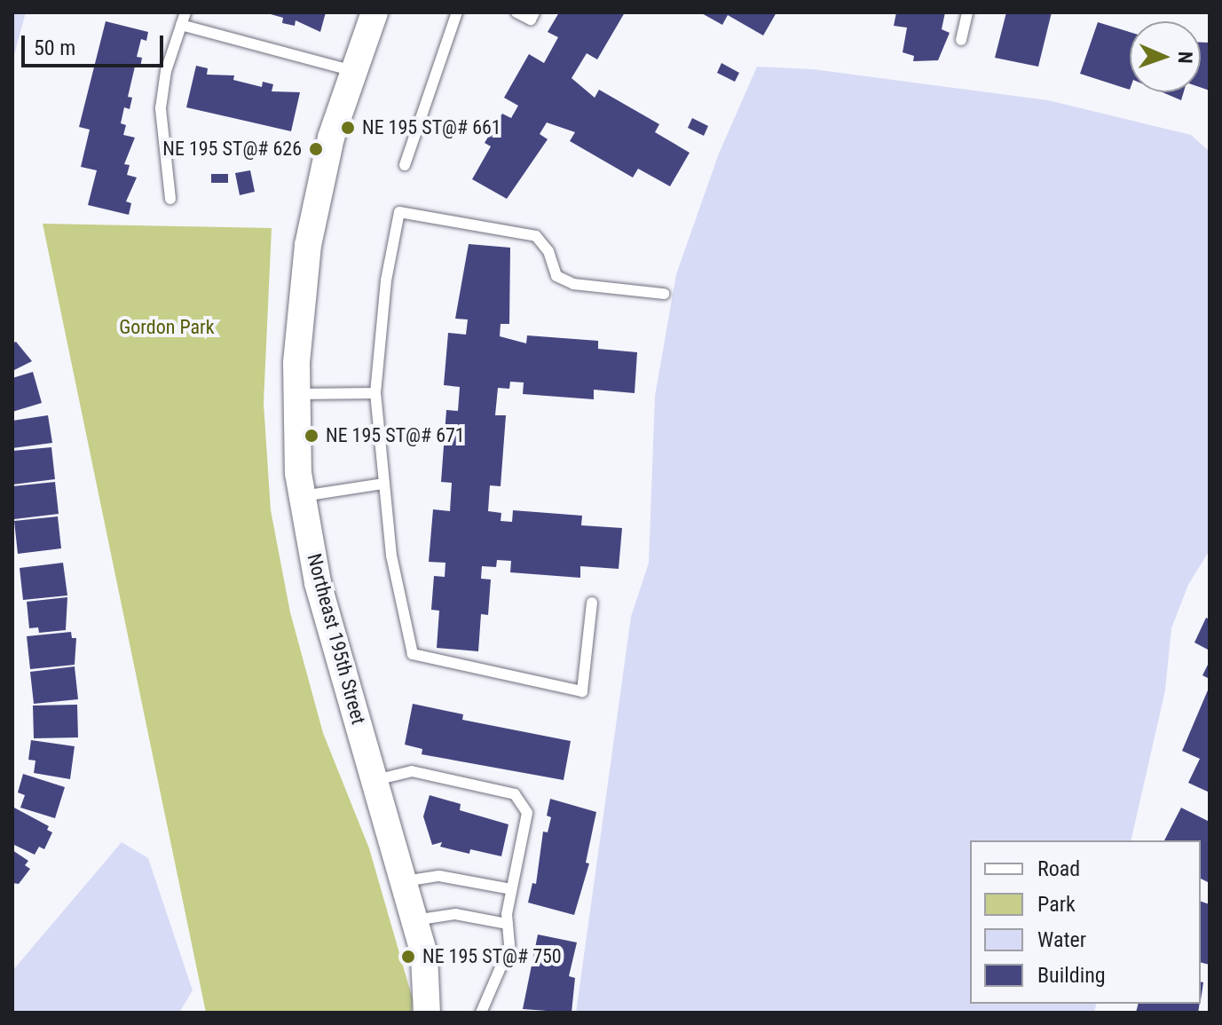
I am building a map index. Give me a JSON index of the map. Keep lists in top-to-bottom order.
{
  "streets": {
    "street": ["Northeast 195th Street"]
  },
  "parks": ["Gordon Park"],
  "places": [
    "NE 195 ST@# 661",
    "NE 195 ST@# 626",
    "NE 195 ST@# 671",
    "NE 195 ST@# 750"
  ],
  "legend": [
    "Road",
    "Park",
    "Water",
    "Building"
  ],
  "scale_bar": "50 m",
  "north": "right"
}
